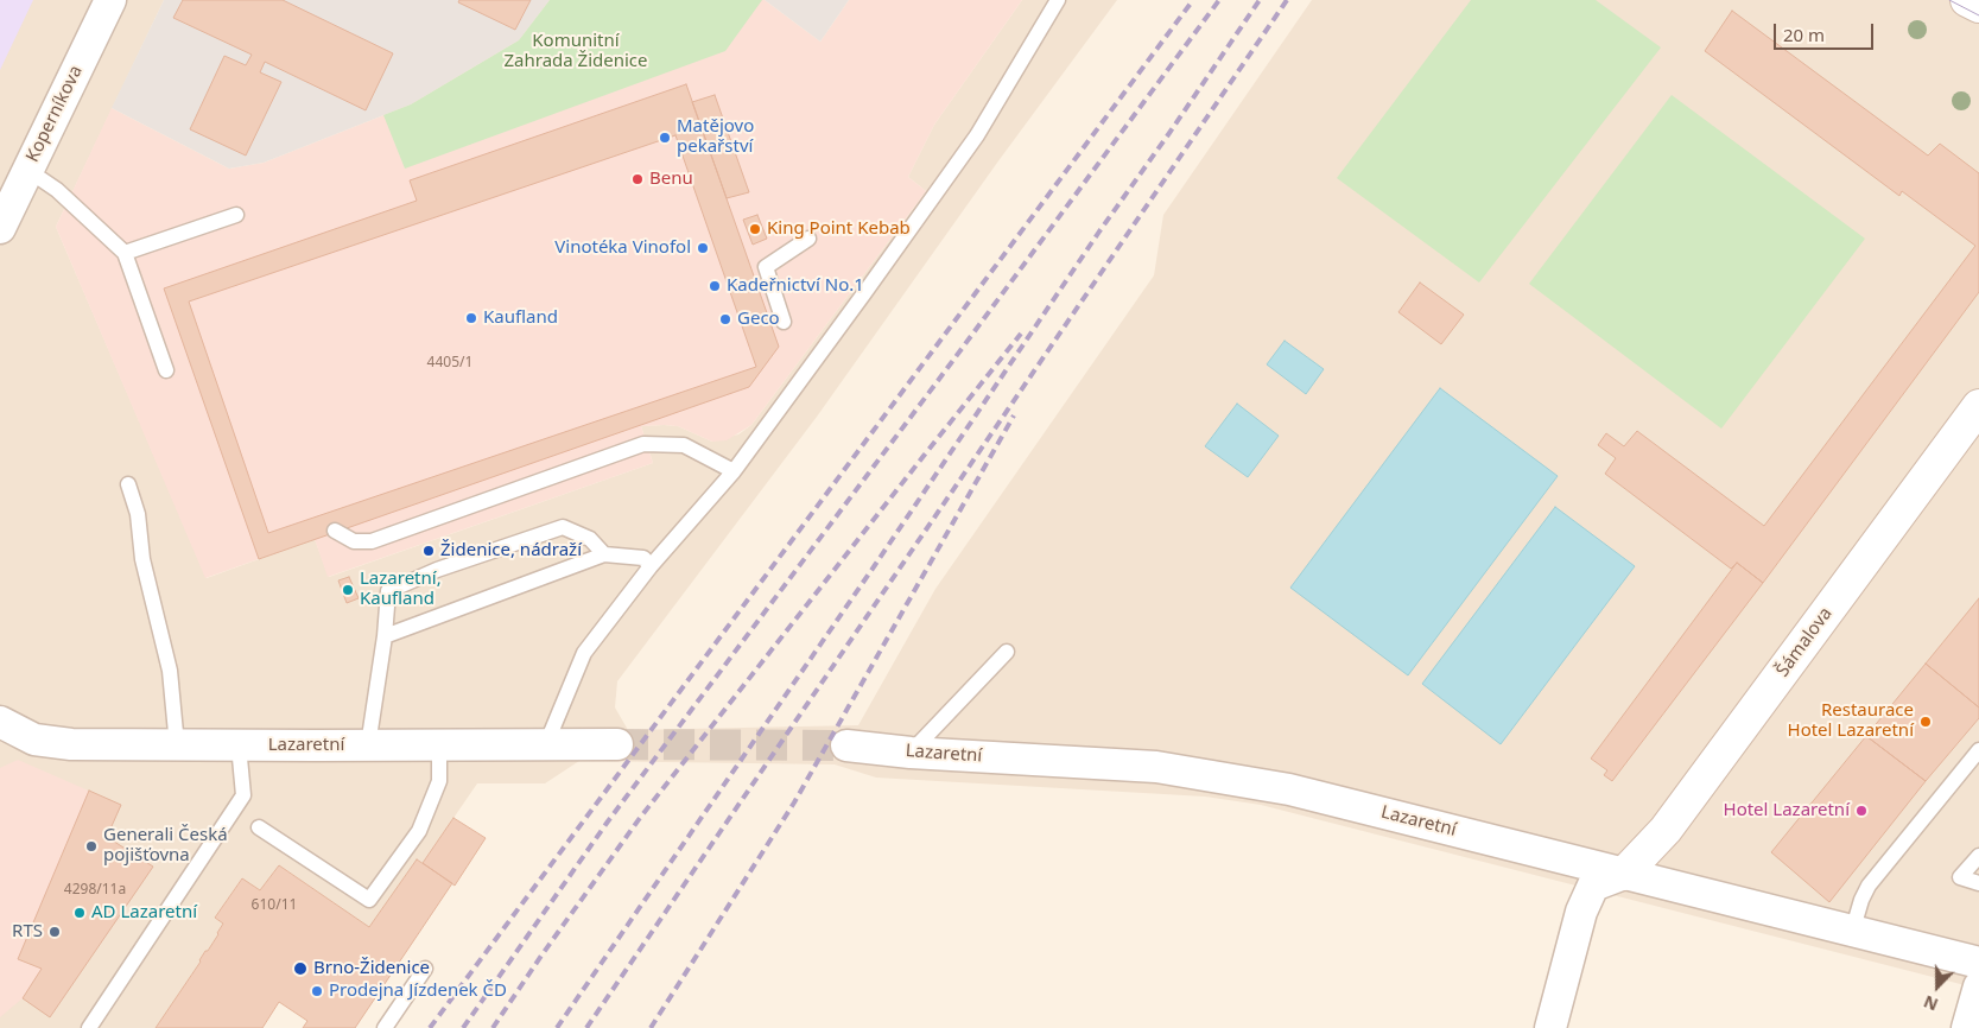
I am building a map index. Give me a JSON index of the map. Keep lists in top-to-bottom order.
{
  "streets": {
    "street": ["Koperníkova", "Šámalova", "Lazaretní"]
  },
  "crossings": [
    ["Šámalova", "Lazaretní"]
  ],
  "parks": ["Komunitní Zahrada Židenice"],
  "places": [
    "Matějovo pekařství",
    "Benu",
    "King Point Kebab",
    "Vinotéka Vinofol",
    "Kadeřnictví No.1",
    "Kaufland",
    "Geco",
    "Židenice, nádraží",
    "Lazaretní, Kaufland",
    "Restaurace Hotel Lazaretní",
    "Hotel Lazaretní",
    "Generali Česká pojišťovna",
    "AD Lazaretní",
    "RTS",
    "Brno-Židenice",
    "Prodejna Jízdenek ČD"
  ],
  "house_numbers": ["4405/1", "4298/11a", "610/11"],
  "scale_bar": "20 m",
  "north": "bottom"
}
